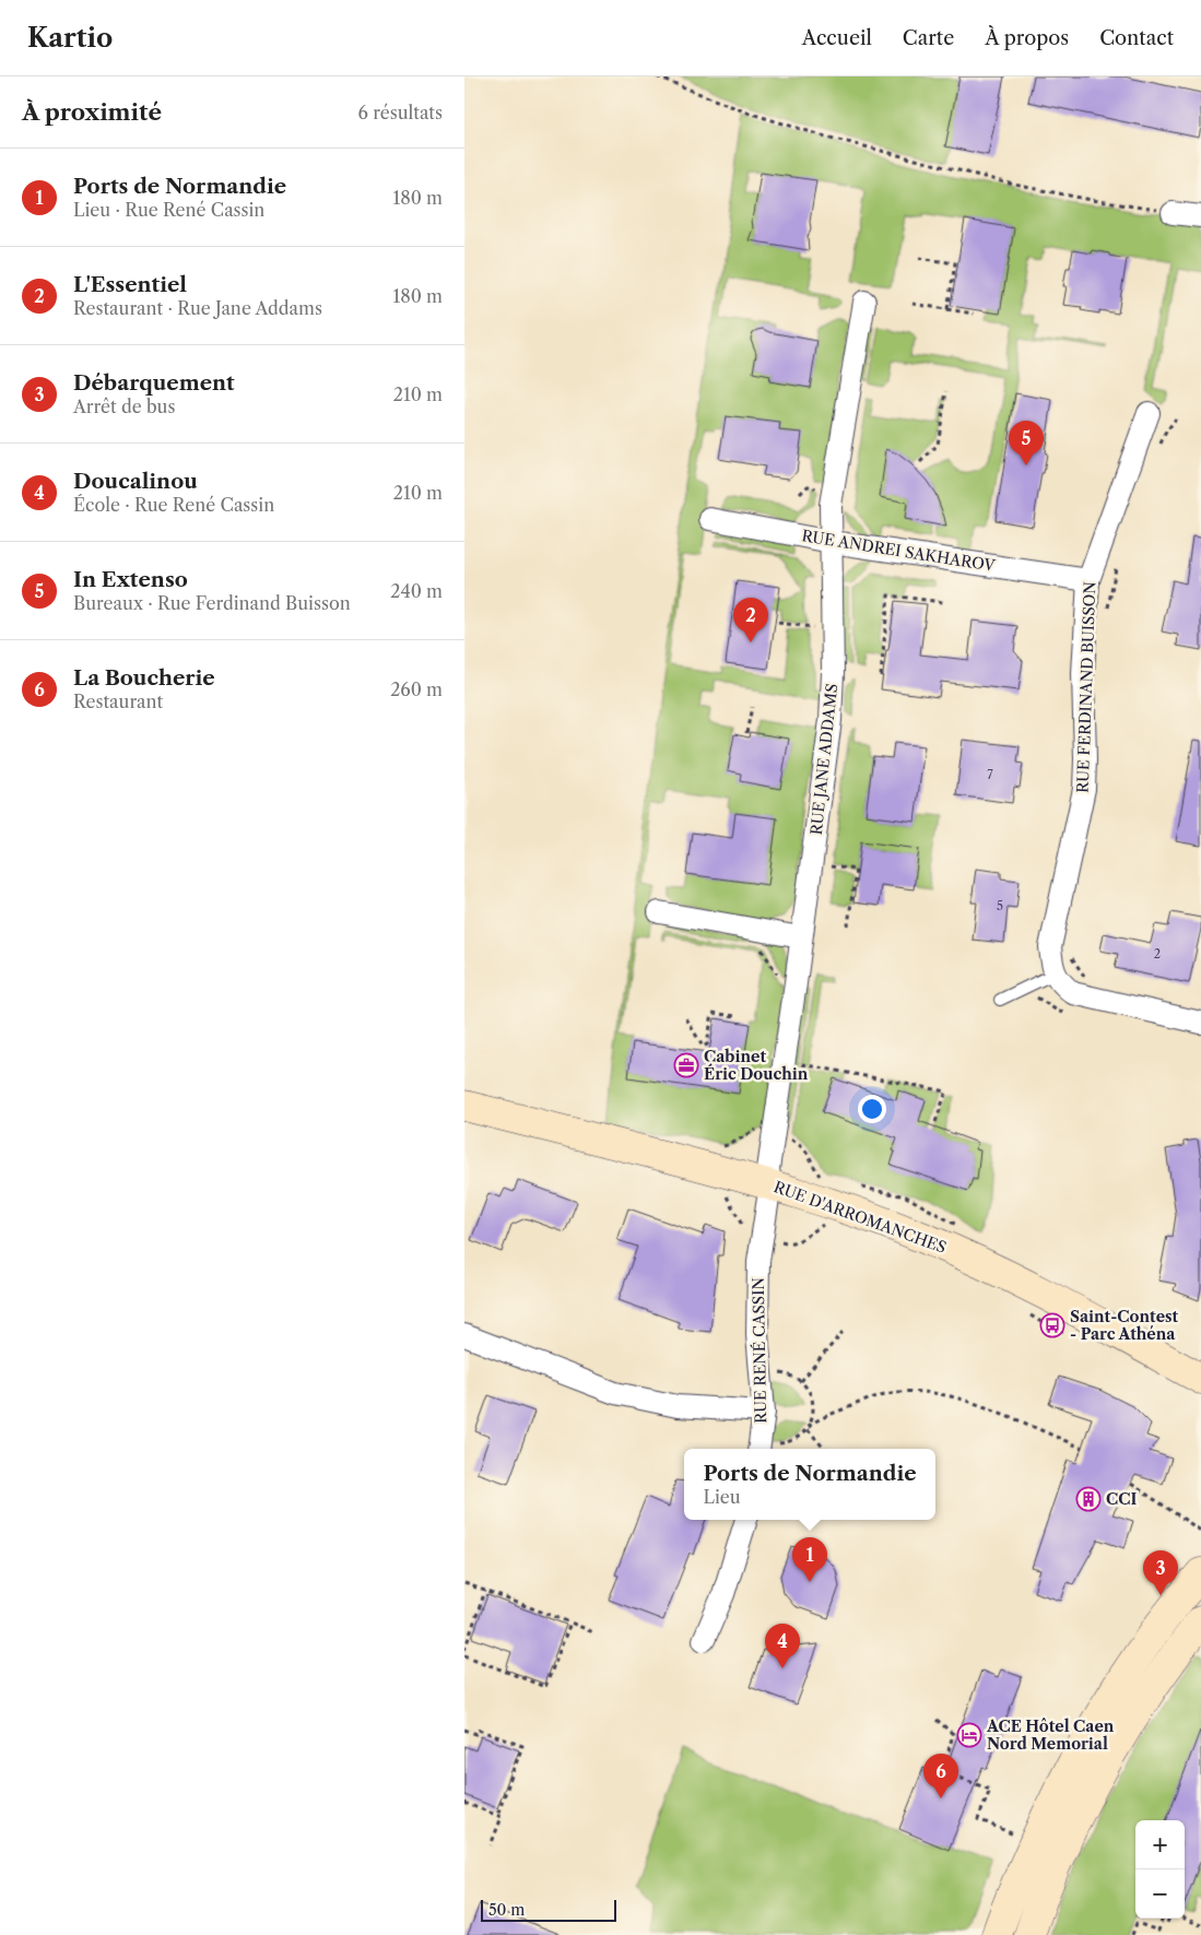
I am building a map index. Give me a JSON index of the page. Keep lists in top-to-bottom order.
{
  "streets": {
    "main road": ["RUE D'ARROMANCHES"],
    "street": [
      "RUE ANDREI SAKHAROV",
      "RUE FERDINAND BUISSON",
      "RUE JANE ADDAMS",
      "RUE RENÉ CASSIN"
    ]
  },
  "crossings": [
    ["RUE ANDREI SAKHAROV", "RUE FERDINAND BUISSON"],
    ["RUE ANDREI SAKHAROV", "RUE JANE ADDAMS"],
    ["RUE JANE ADDAMS", "RUE D'ARROMANCHES"],
    ["RUE JANE ADDAMS", "RUE RENÉ CASSIN"],
    ["RUE D'ARROMANCHES", "RUE RENÉ CASSIN"]
  ],
  "places": {
    "office": ["Cabinet Éric Douchin"],
    "bus stop": ["Saint-Contest - Parc Athéna"],
    "building": ["CCI"],
    "hotel": ["ACE Hôtel Caen Nord Memorial"]
  },
  "house_numbers": ["7", "5", "2"],
  "scale_bar": "50 m",
  "page": {
    "header": "Kartio",
    "nav": [
      "Accueil",
      "Carte",
      "À propos",
      "Contact"
    ],
    "heading": ["À proximité", "6 résultats"],
    "list": [
      {
        "mark": "1",
        "name": "Ports de Normandie",
        "note": "Lieu · Rue René Cassin",
        "value": "180 m"
      },
      {
        "mark": "2",
        "name": "L'Essentiel",
        "note": "Restaurant · Rue Jane Addams",
        "value": "180 m"
      },
      {
        "mark": "3",
        "name": "Débarquement",
        "note": "Arrêt de bus",
        "value": "210 m"
      },
      {
        "mark": "4",
        "name": "Doucalinou",
        "note": "École · Rue René Cassin",
        "value": "210 m"
      },
      {
        "mark": "5",
        "name": "In Extenso",
        "note": "Bureaux · Rue Ferdinand Buisson",
        "value": "240 m"
      },
      {
        "mark": "6",
        "name": "La Boucherie",
        "note": "Restaurant",
        "value": "260 m"
      }
    ],
    "pins": [
      "5",
      "2",
      "1",
      "3",
      "4",
      "6"
    ],
    "popup": ["Ports de Normandie", "Lieu"],
    "map_buttons": ["+", "−"],
    "scale": "50 m"
  }
}
